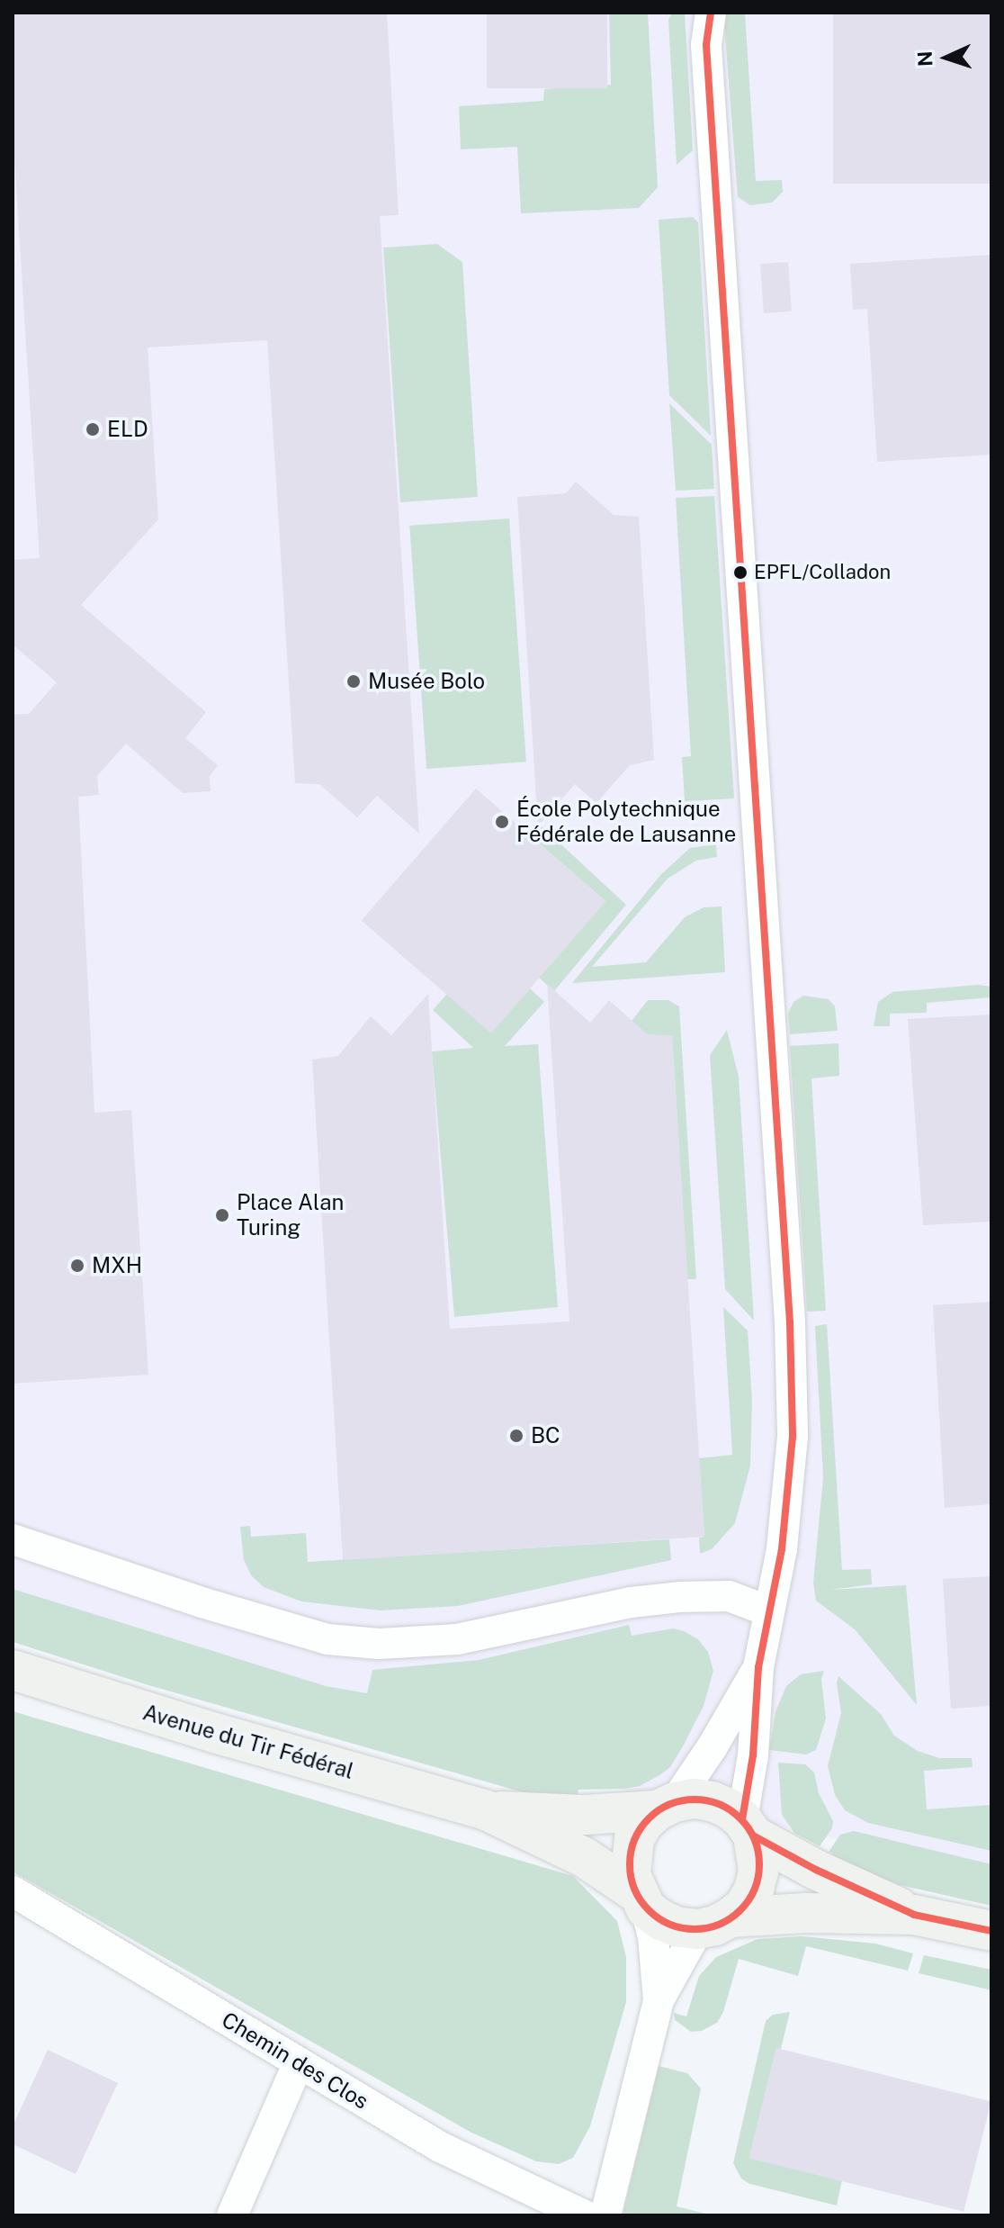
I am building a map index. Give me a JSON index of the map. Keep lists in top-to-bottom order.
{
  "streets": {
    "main road": ["Avenue du Tir Fédéral"],
    "street": ["Chemin des Clos"]
  },
  "places": [
    "ELD",
    "EPFL/Colladon",
    "Musée Bolo",
    "École Polytechnique Fédérale de Lausanne",
    "Place Alan Turing",
    "MXH",
    "BC"
  ],
  "north": "left"
}
